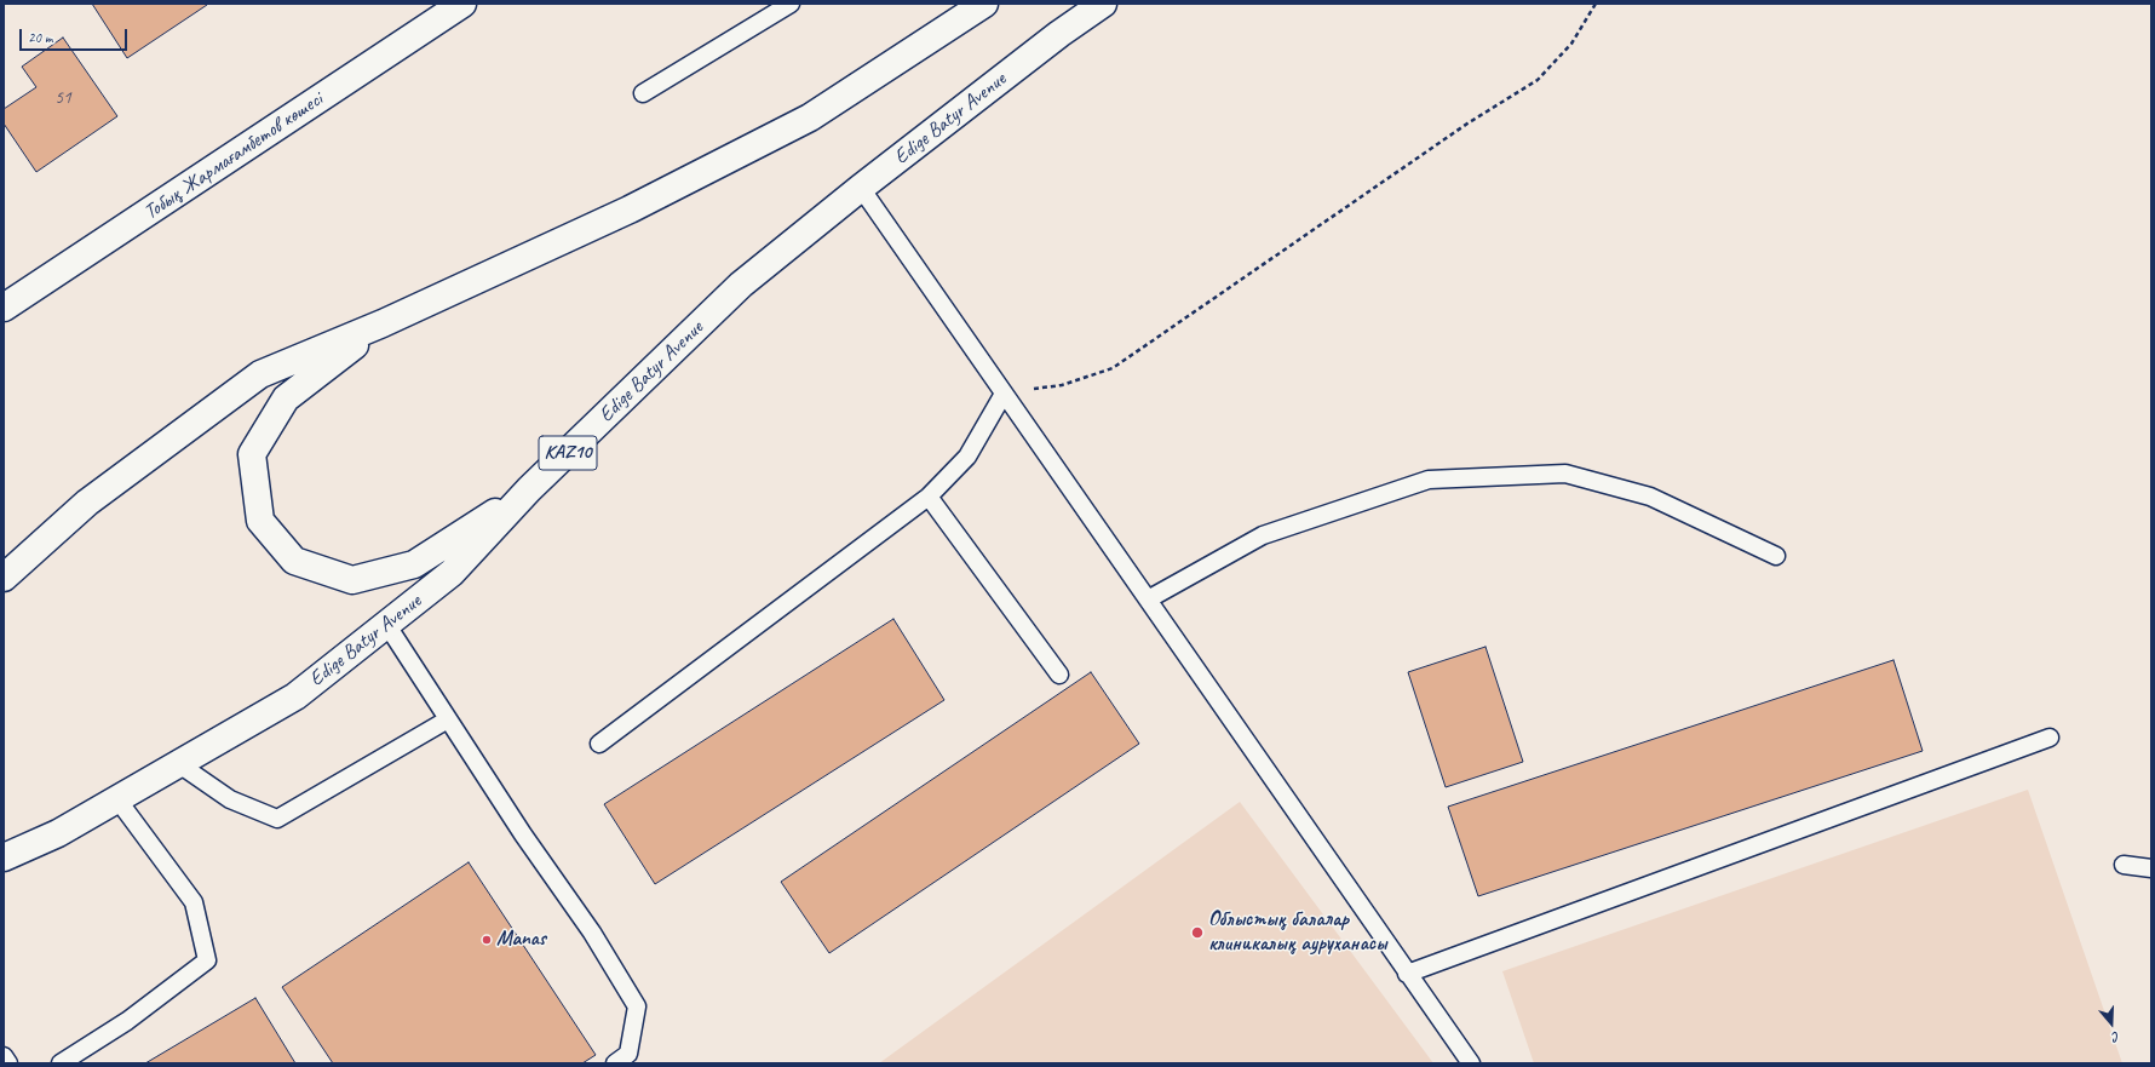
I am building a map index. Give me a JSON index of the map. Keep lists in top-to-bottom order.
{
  "streets": {
    "main road": ["Edige Batyr Avenue", "Тобық Жармағамбетов көшесі", "KAZ10"]
  },
  "places": ["Облыстық балалар клиникалық ауруханасы", "Manas"],
  "house_numbers": ["51"],
  "scale_bar": "20 m",
  "north": "bottom"
}
